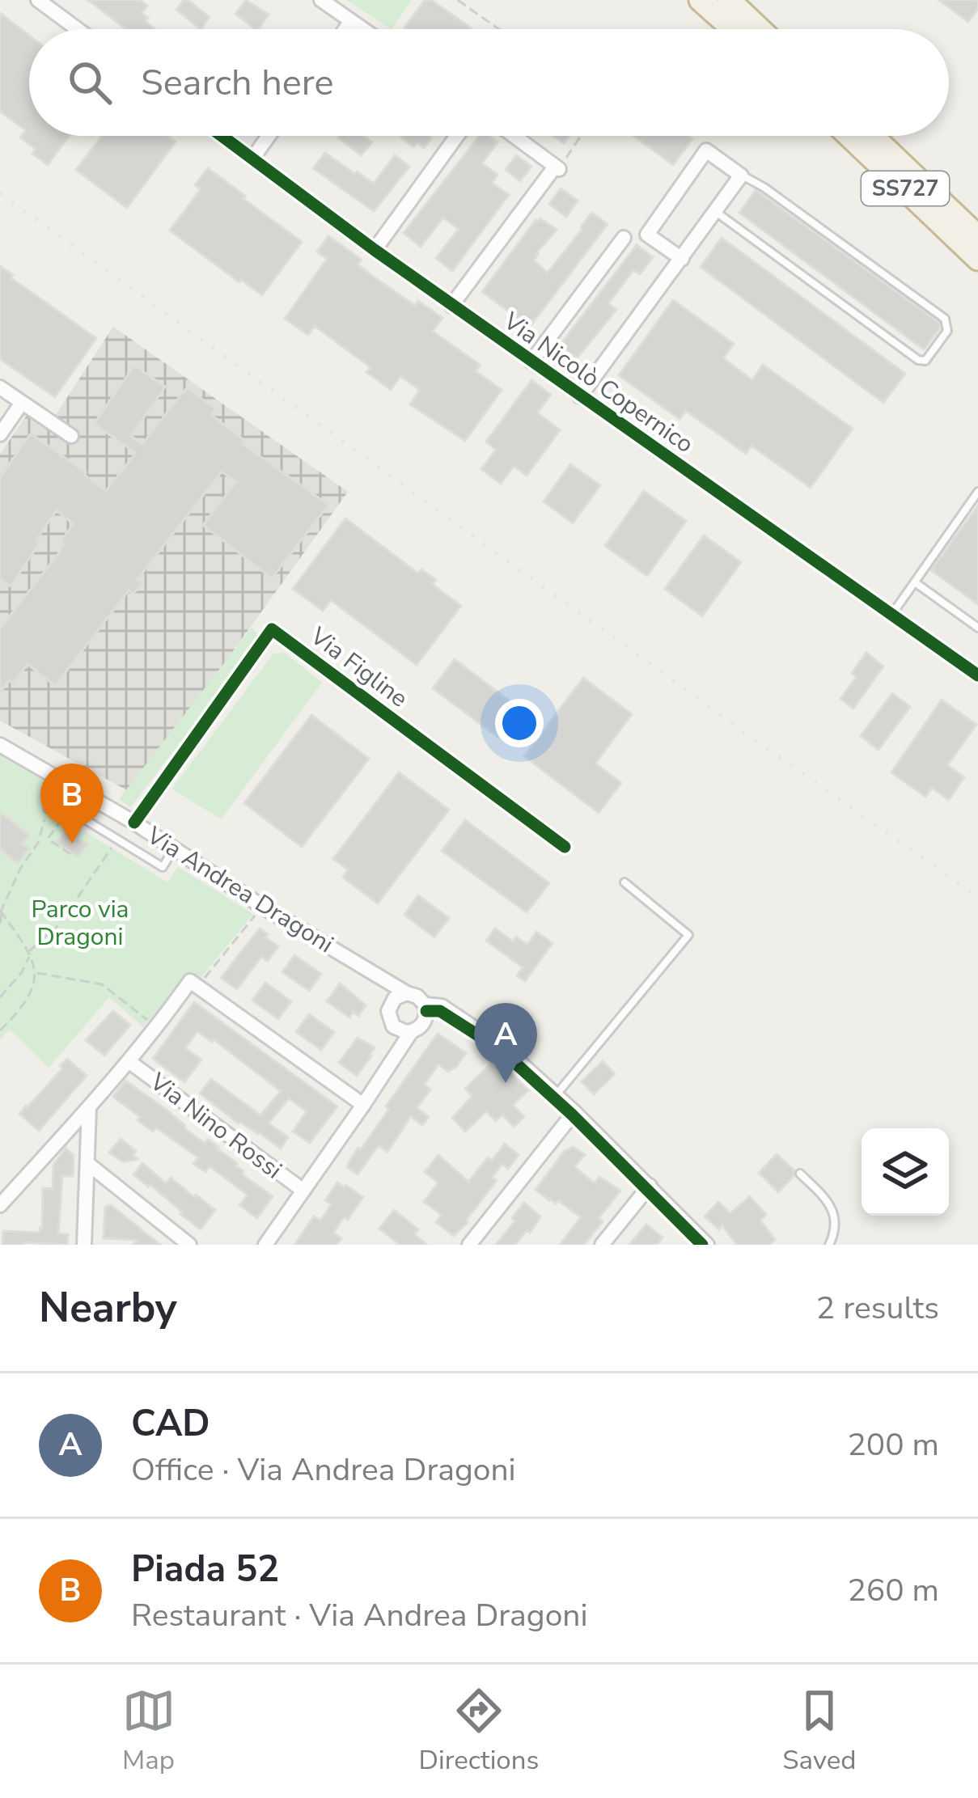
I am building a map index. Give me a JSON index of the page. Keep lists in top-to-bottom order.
{
  "streets": {
    "highway": ["SS727"],
    "street": [
      "Via Nicolò Copernico",
      "Via Figline",
      "Via Andrea Dragoni",
      "Via Nino Rossi"
    ]
  },
  "crossings": [
    ["Via Figline", "Via Andrea Dragoni"]
  ],
  "parks": ["Parco via Dragoni"],
  "page": {
    "search": "Search here",
    "pins": ["B", "A"],
    "heading": ["Nearby", "2 results"],
    "list": [
      {
        "mark": "A",
        "name": "CAD",
        "note": "Office · Via Andrea Dragoni",
        "value": "200 m"
      },
      {
        "mark": "B",
        "name": "Piada 52",
        "note": "Restaurant · Via Andrea Dragoni",
        "value": "260 m"
      }
    ],
    "nav": ["Map", "Directions", "Saved"]
  }
}
